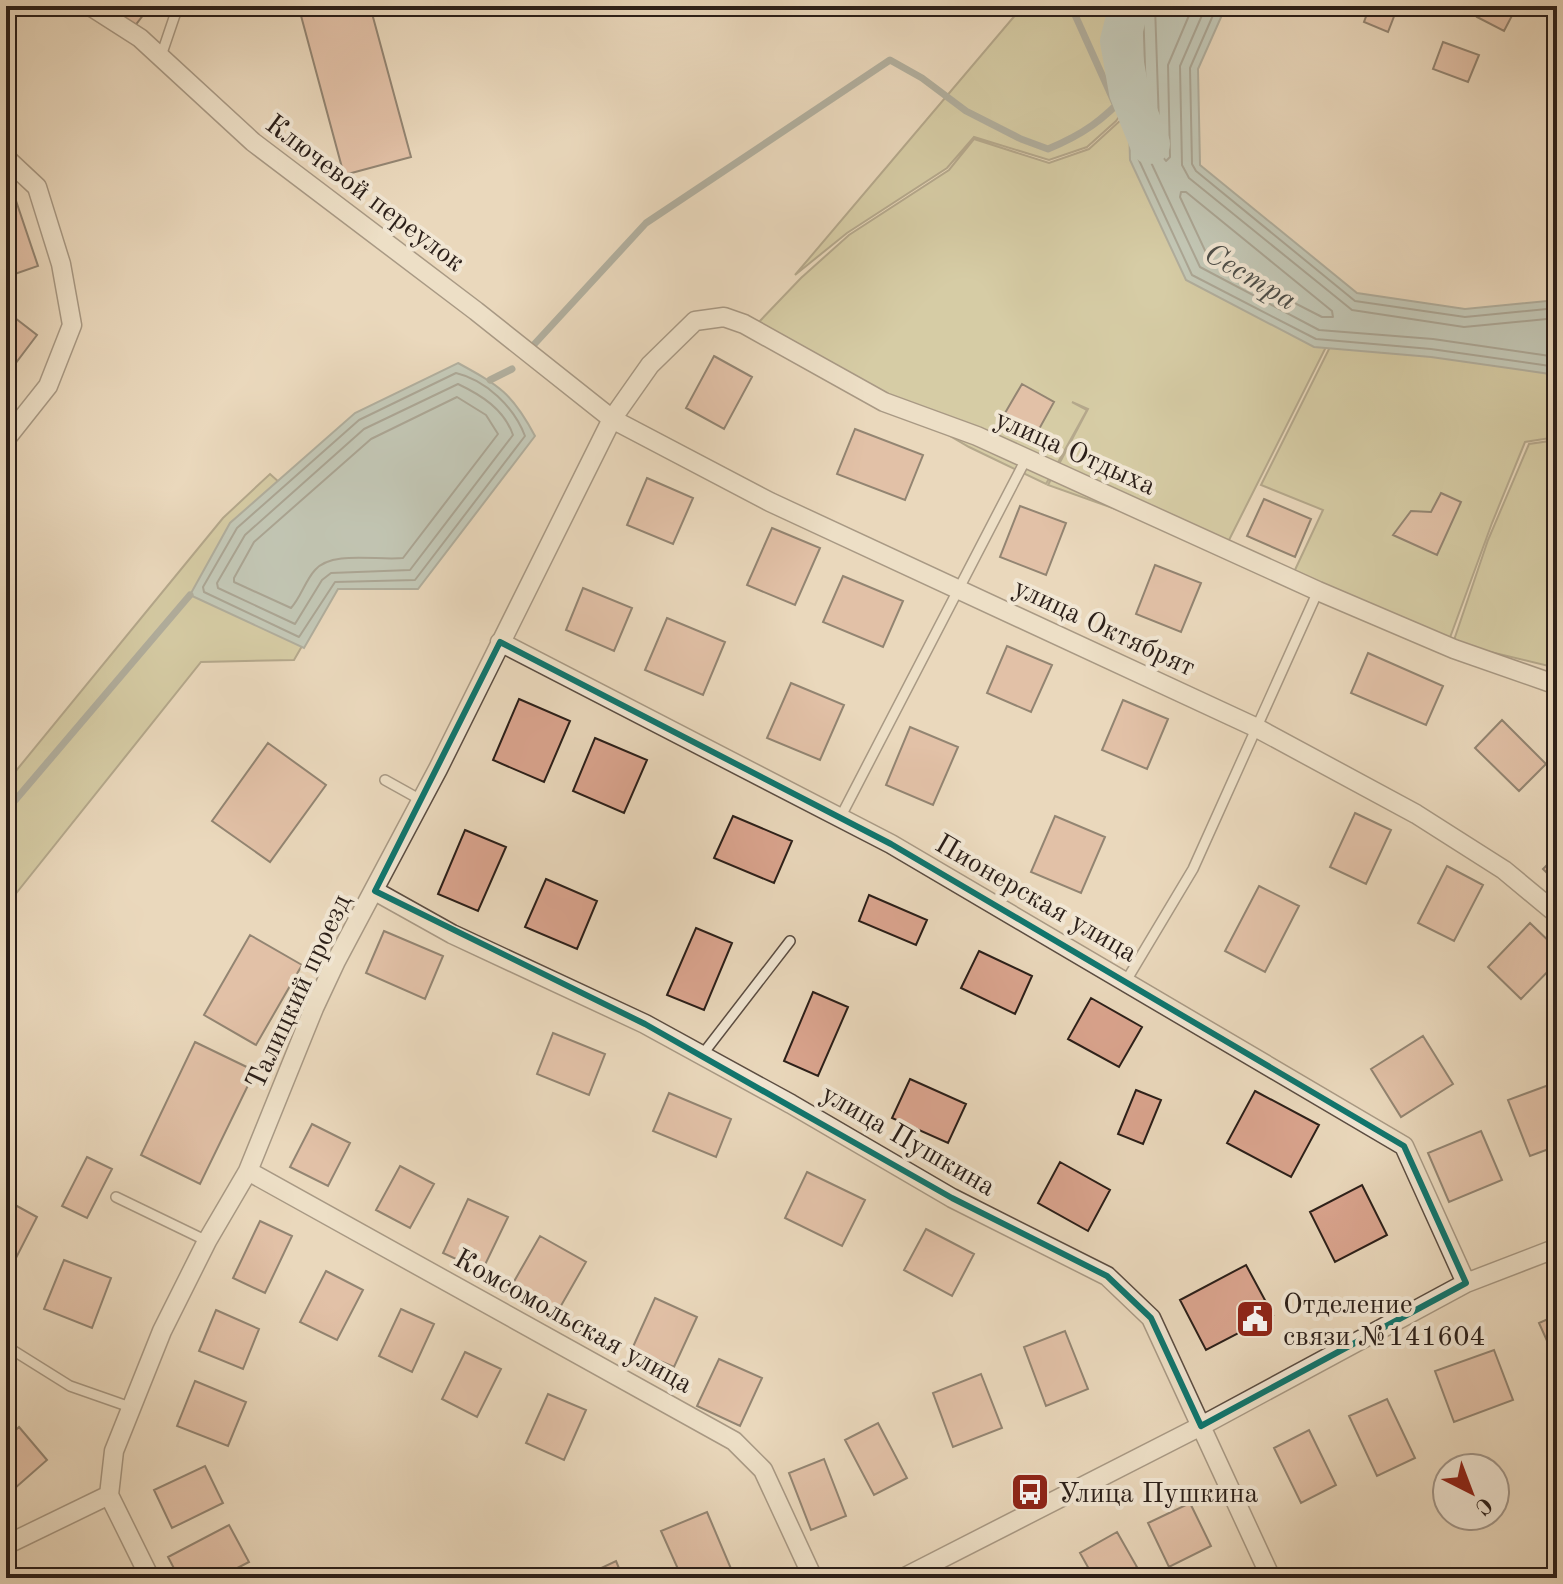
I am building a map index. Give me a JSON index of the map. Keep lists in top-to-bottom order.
{
  "streets": {
    "street": [
      "Ключевой переулок",
      "улица Отдыха",
      "улица Октябрят",
      "Пионерская улица",
      "Талицкий проезд",
      "улица Пушкина",
      "Комсомольская улица"
    ]
  },
  "crossings": [
    ["Ключевой переулок", "улица Отдыха"],
    ["Ключевой переулок", "улица Октябрят"],
    ["Ключевой переулок", "Талицкий проезд"],
    ["улица Отдыха", "улица Октябрят"],
    ["улица Отдыха", "Талицкий проезд"],
    ["улица Октябрят", "Талицкий проезд"],
    ["Пионерская улица", "Талицкий проезд"],
    ["Талицкий проезд", "улица Пушкина"],
    ["Талицкий проезд", "Комсомольская улица"]
  ],
  "water": ["Сестра"],
  "places": {
    "public building": ["Отделение связи №141604"],
    "bus stop": ["Улица Пушкина"]
  },
  "north": "bottom right"
}
